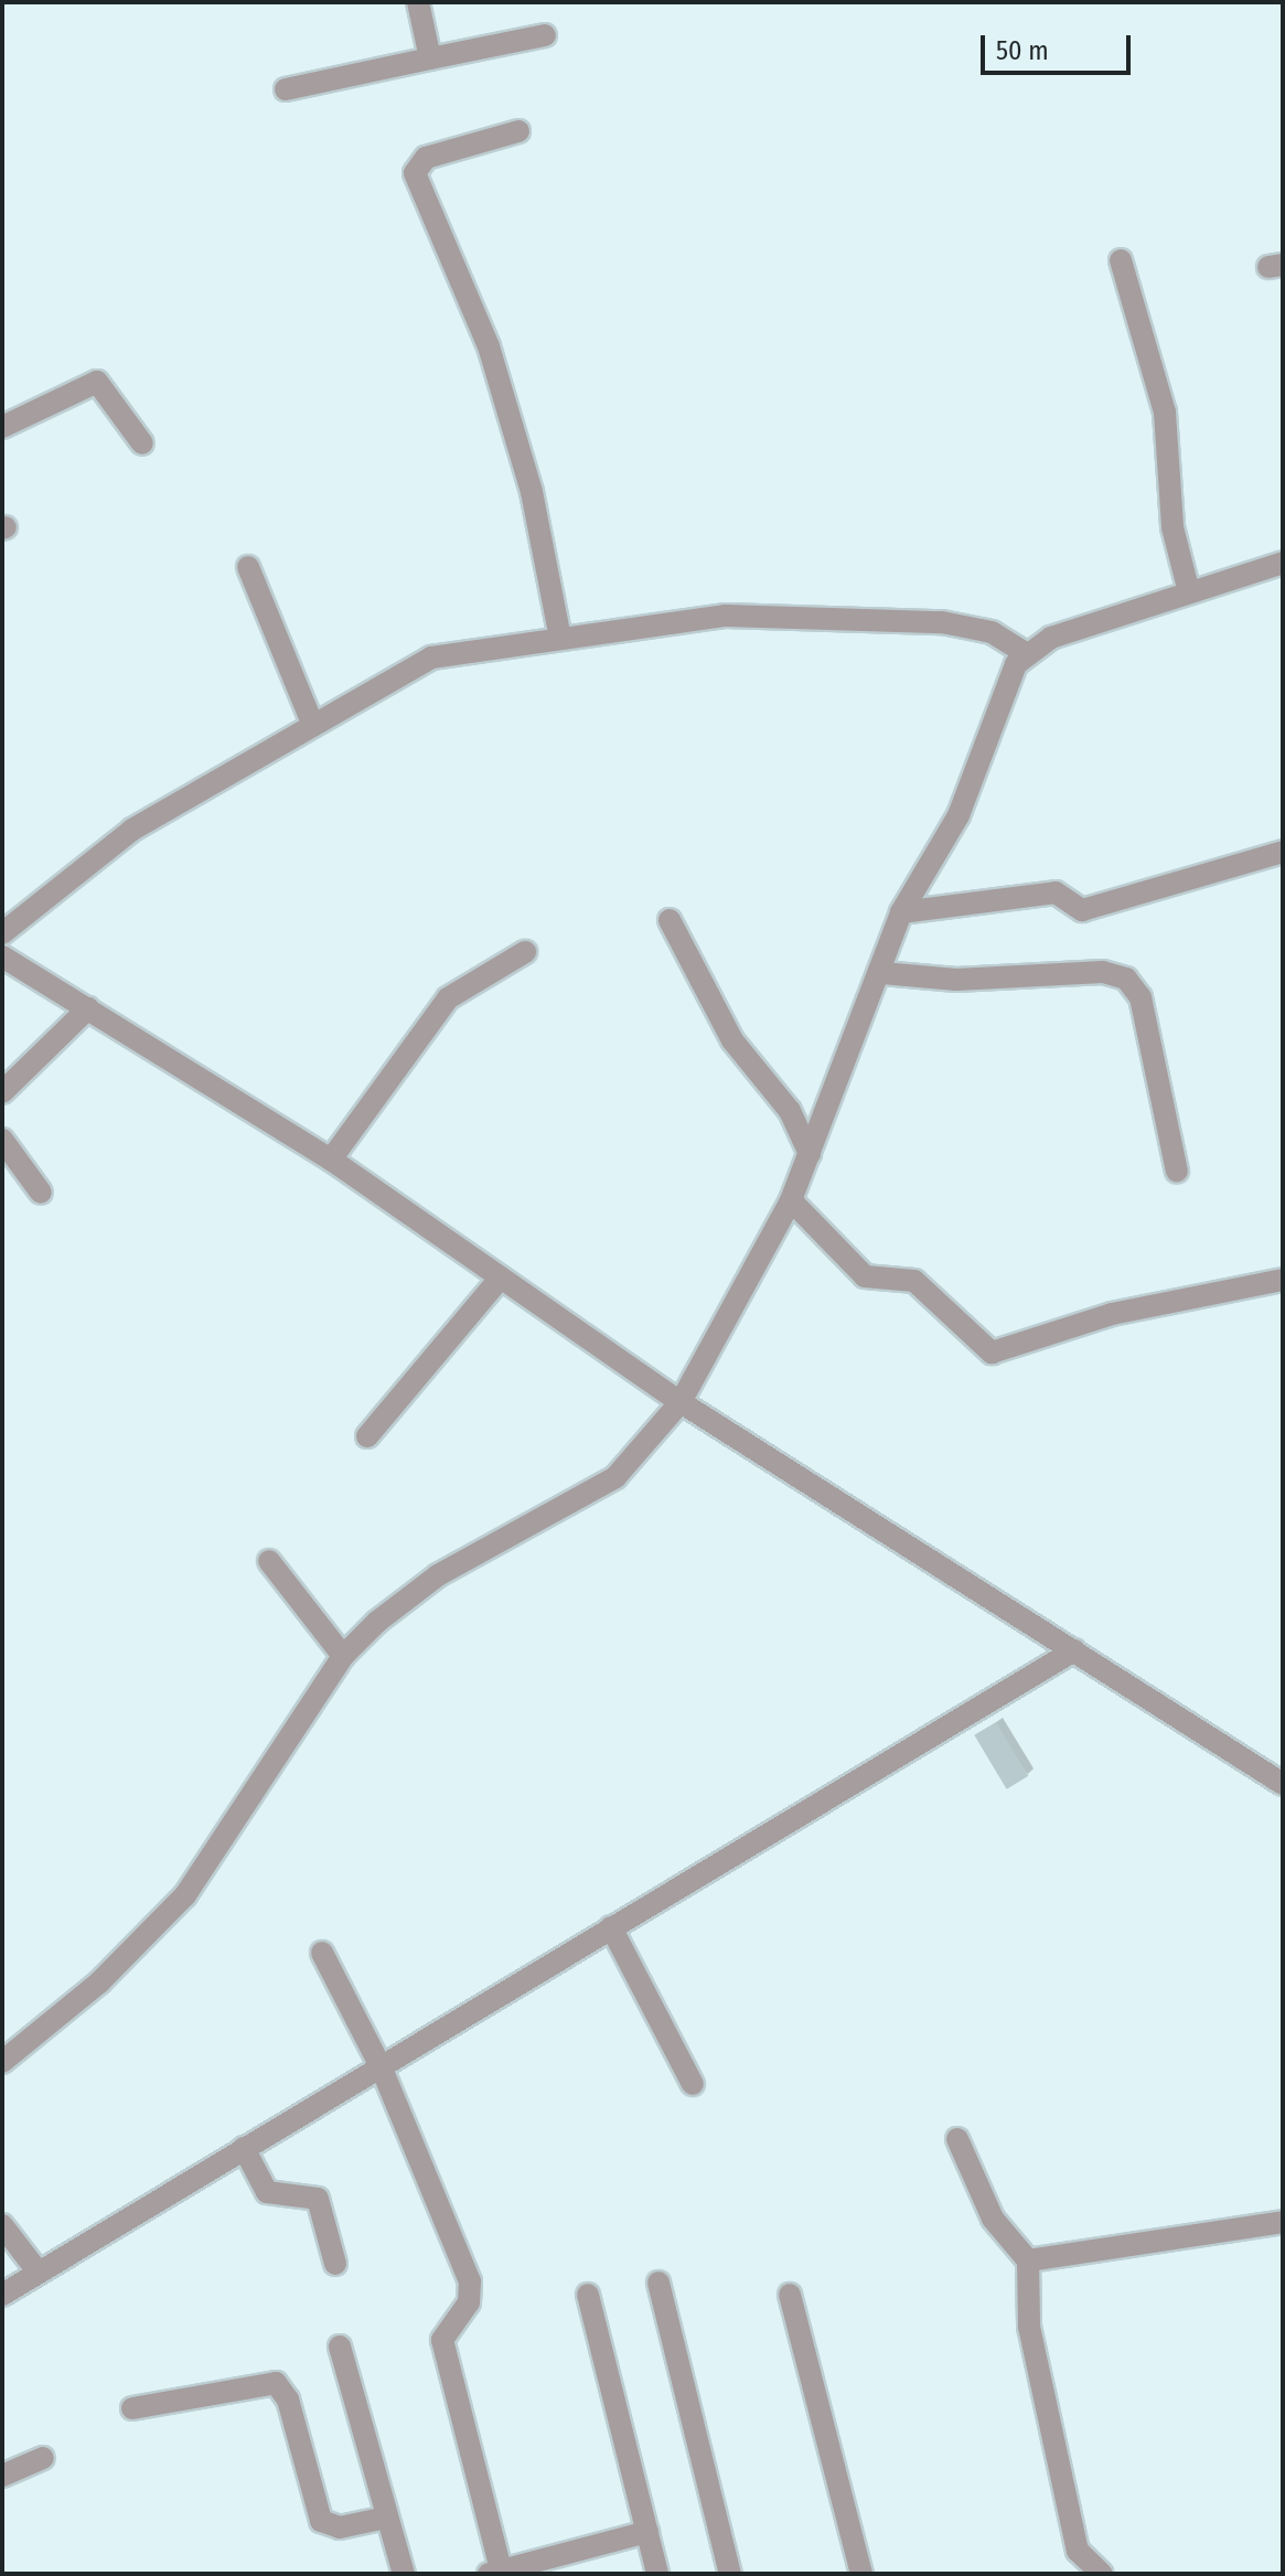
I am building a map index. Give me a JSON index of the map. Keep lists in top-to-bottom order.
{
  "scale_bar": "50 m"
}
